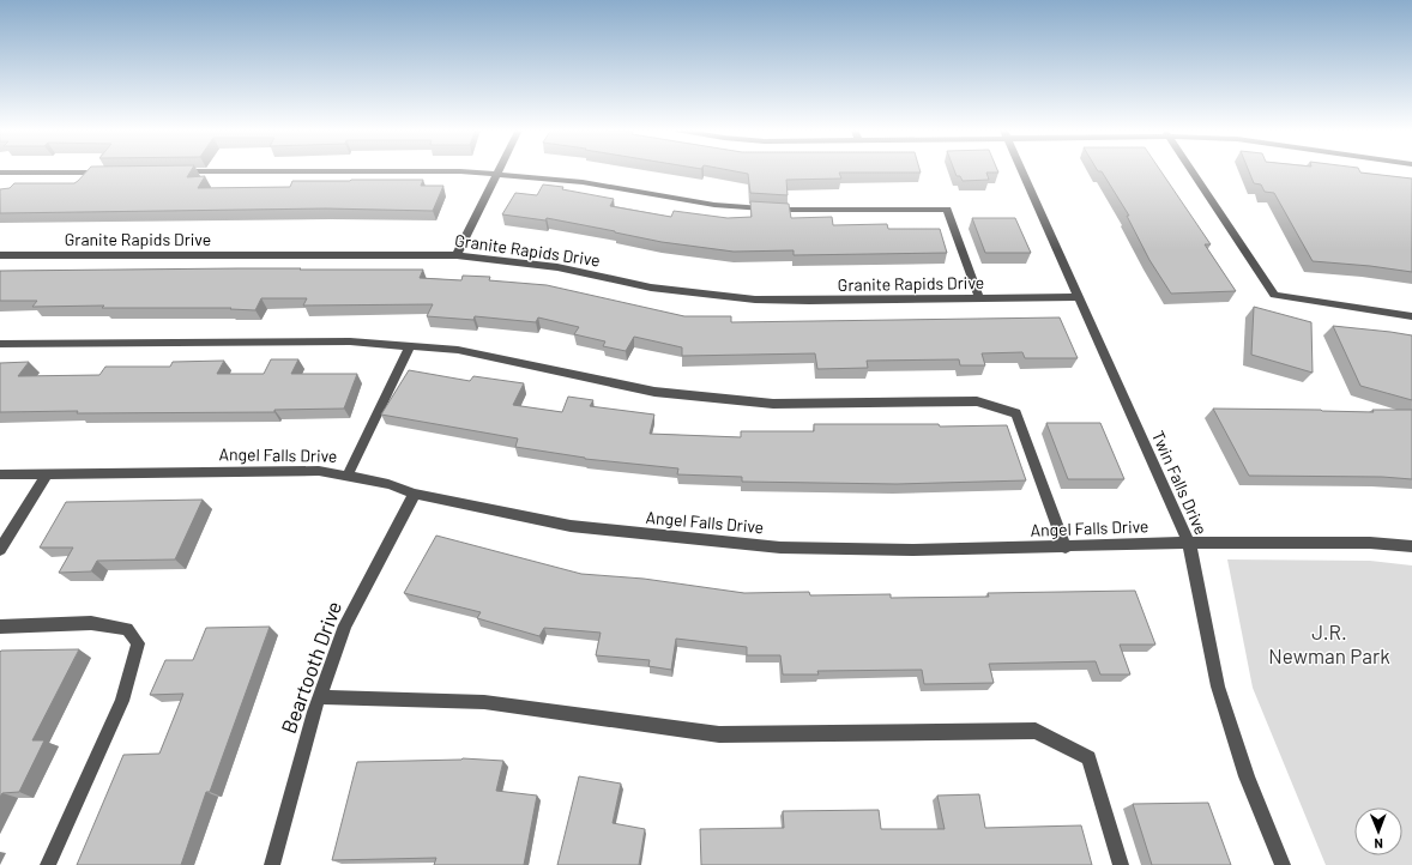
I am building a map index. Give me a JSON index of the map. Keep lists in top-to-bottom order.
{
  "streets": {
    "street": [
      "Granite Rapids Drive",
      "Angel Falls Drive",
      "Twin Falls Drive",
      "Beartooth Drive"
    ]
  },
  "crossings": [
    ["Granite Rapids Drive", "Twin Falls Drive"],
    ["Angel Falls Drive", "Twin Falls Drive"],
    ["Angel Falls Drive", "Beartooth Drive"]
  ],
  "parks": ["J.R. Newman Park"],
  "north": "bottom"
}
